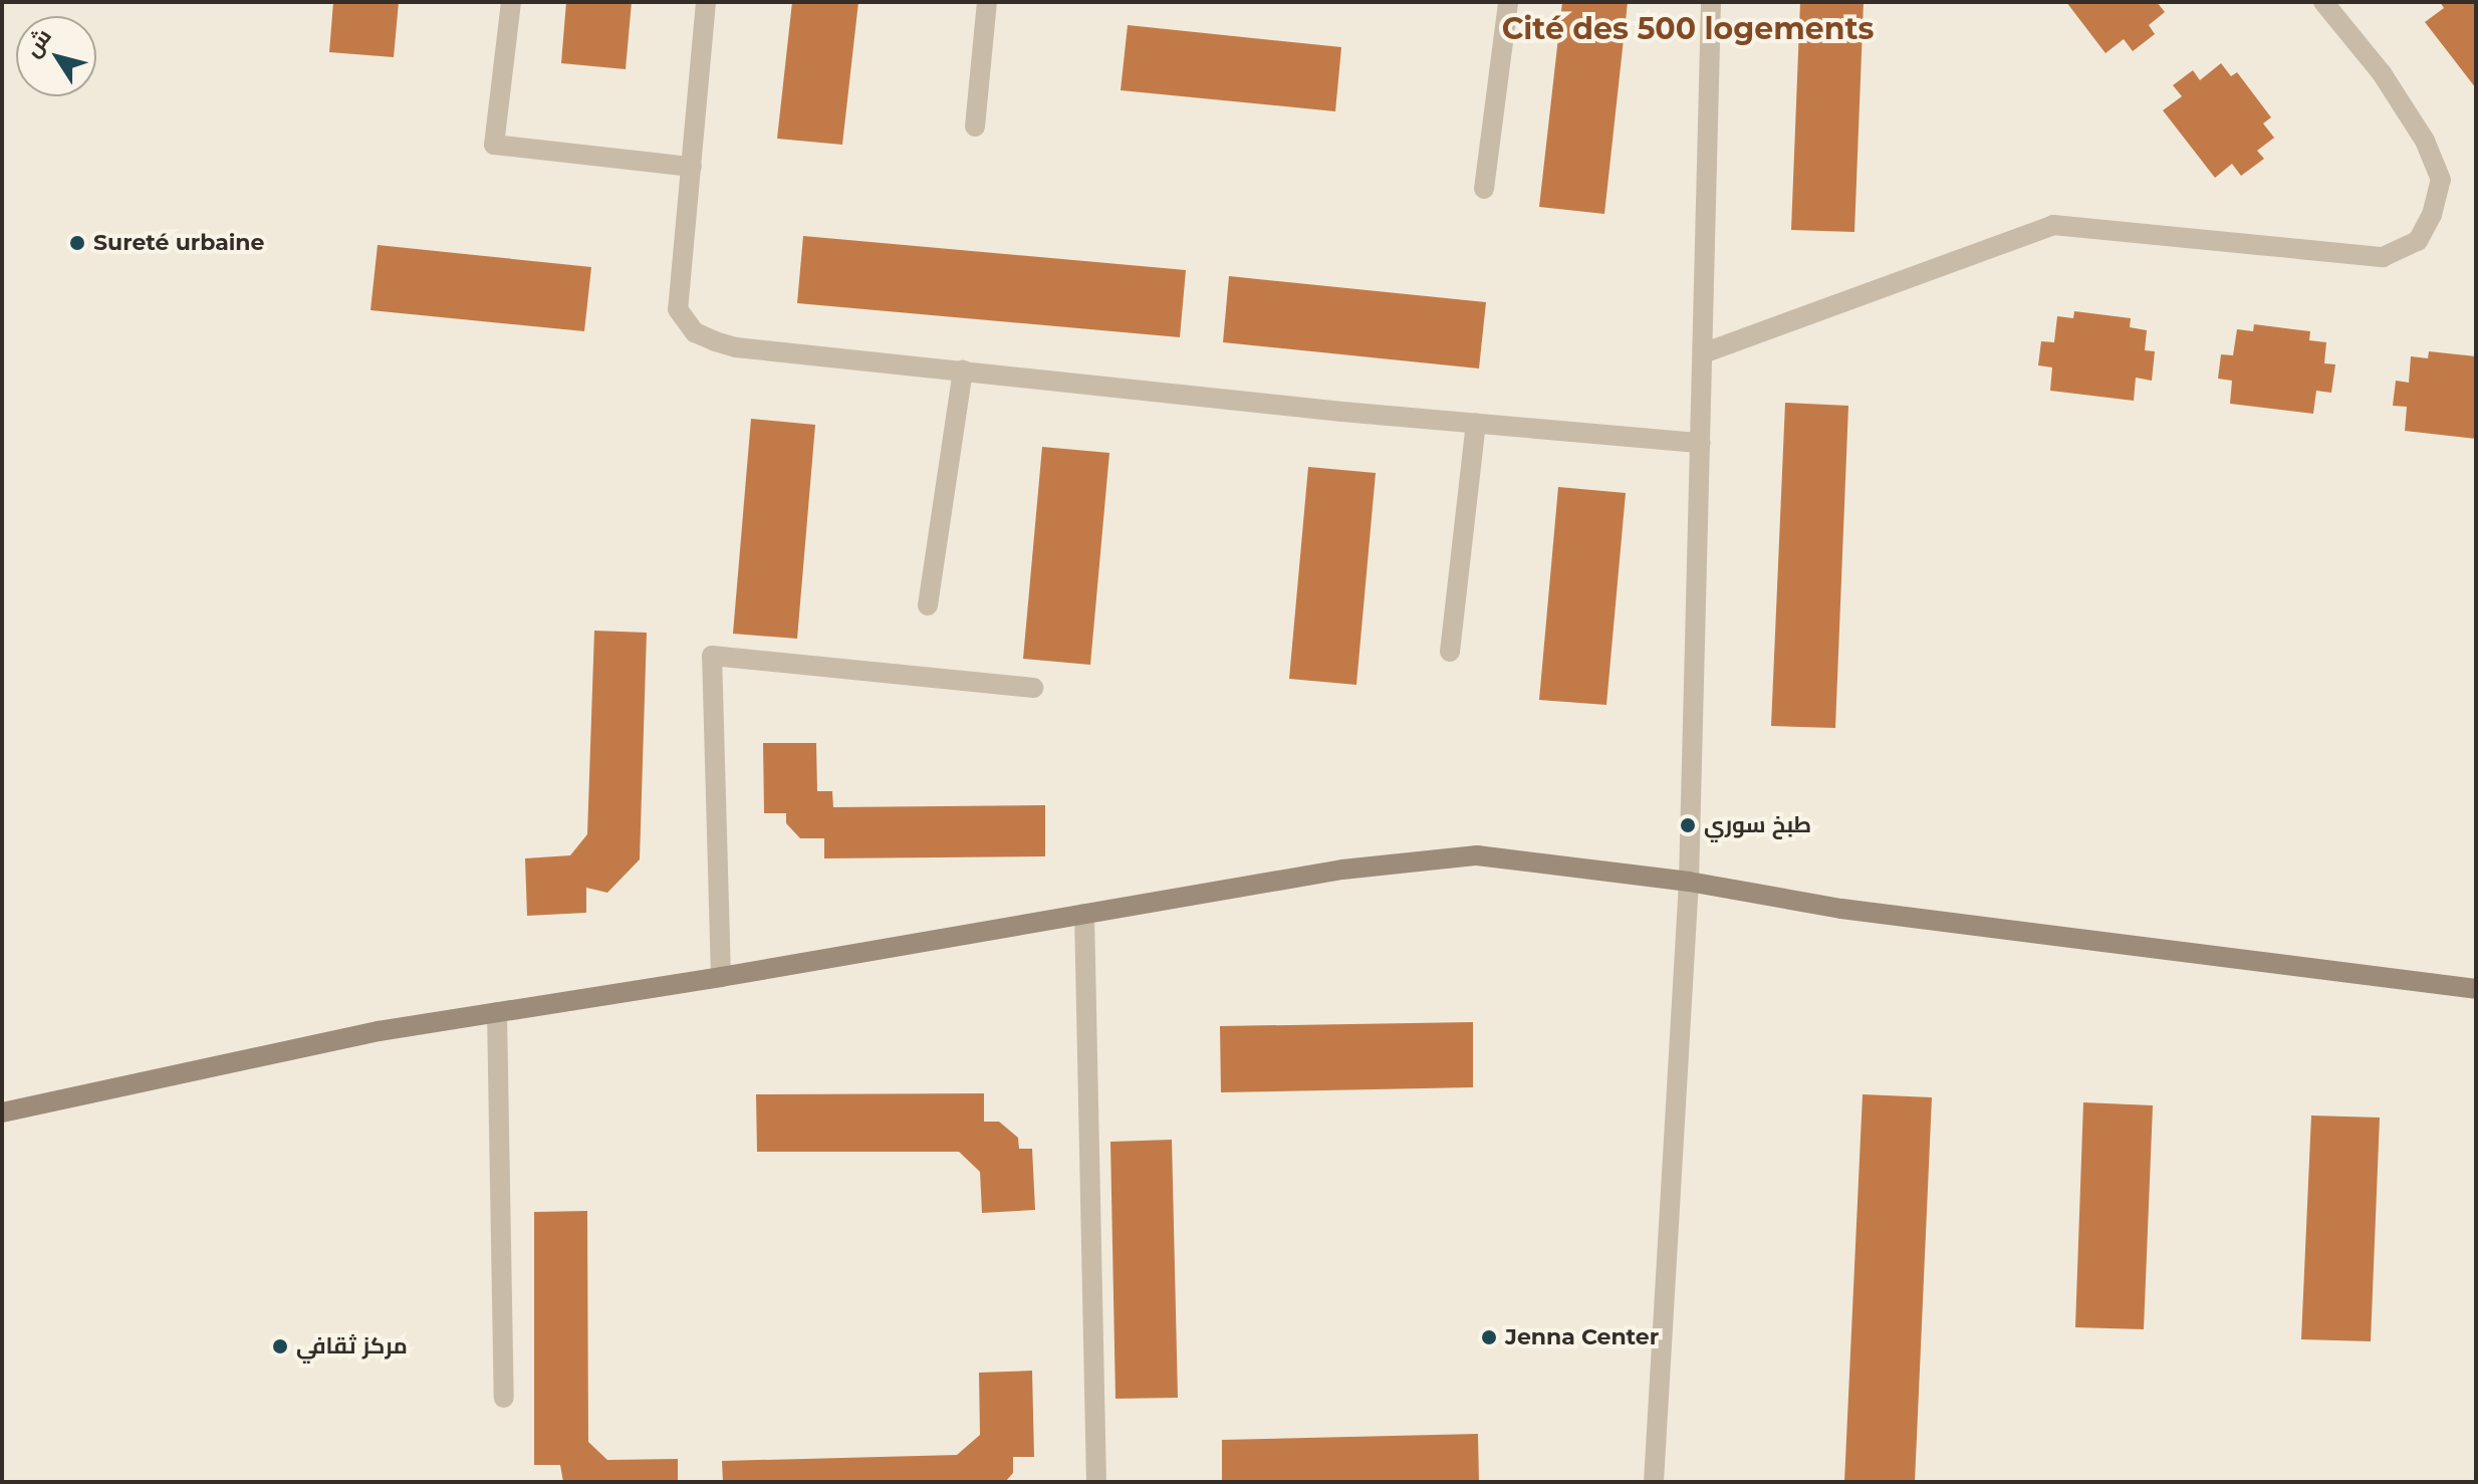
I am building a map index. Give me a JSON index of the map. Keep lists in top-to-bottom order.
{
  "districts": ["Cité des 500 logements"],
  "places": [
    "Sureté urbaine",
    "طبخ سوري",
    "Jenna Center",
    "مركز ثقافي"
  ],
  "north": "top left"
}
